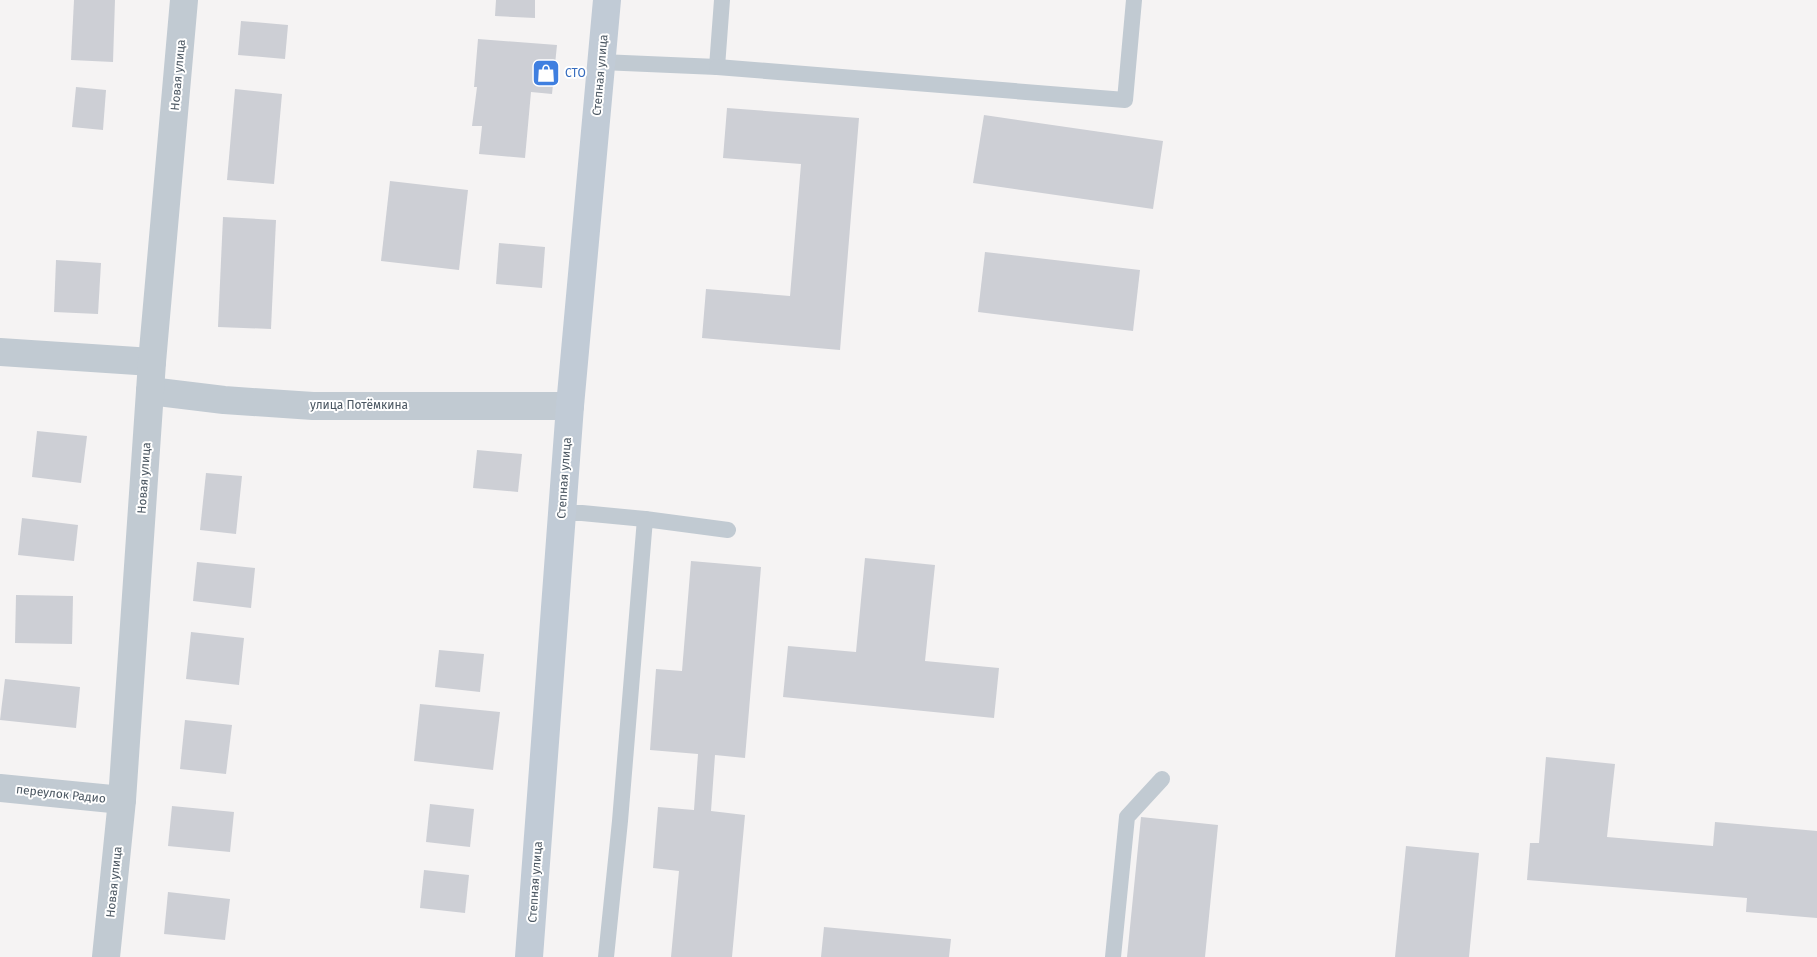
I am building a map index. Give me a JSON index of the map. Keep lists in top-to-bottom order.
{
  "streets": {
    "main road": ["Степная улица"],
    "street": ["Новая улица", "улица Потёмкина", "переулок Радио"]
  },
  "crossings": [
    ["Новая улица", "улица Потёмкина"],
    ["Новая улица", "переулок Радио"],
    ["Степная улица", "улица Потёмкина"]
  ],
  "places": {
    "shop": ["СТО"]
  }
}
